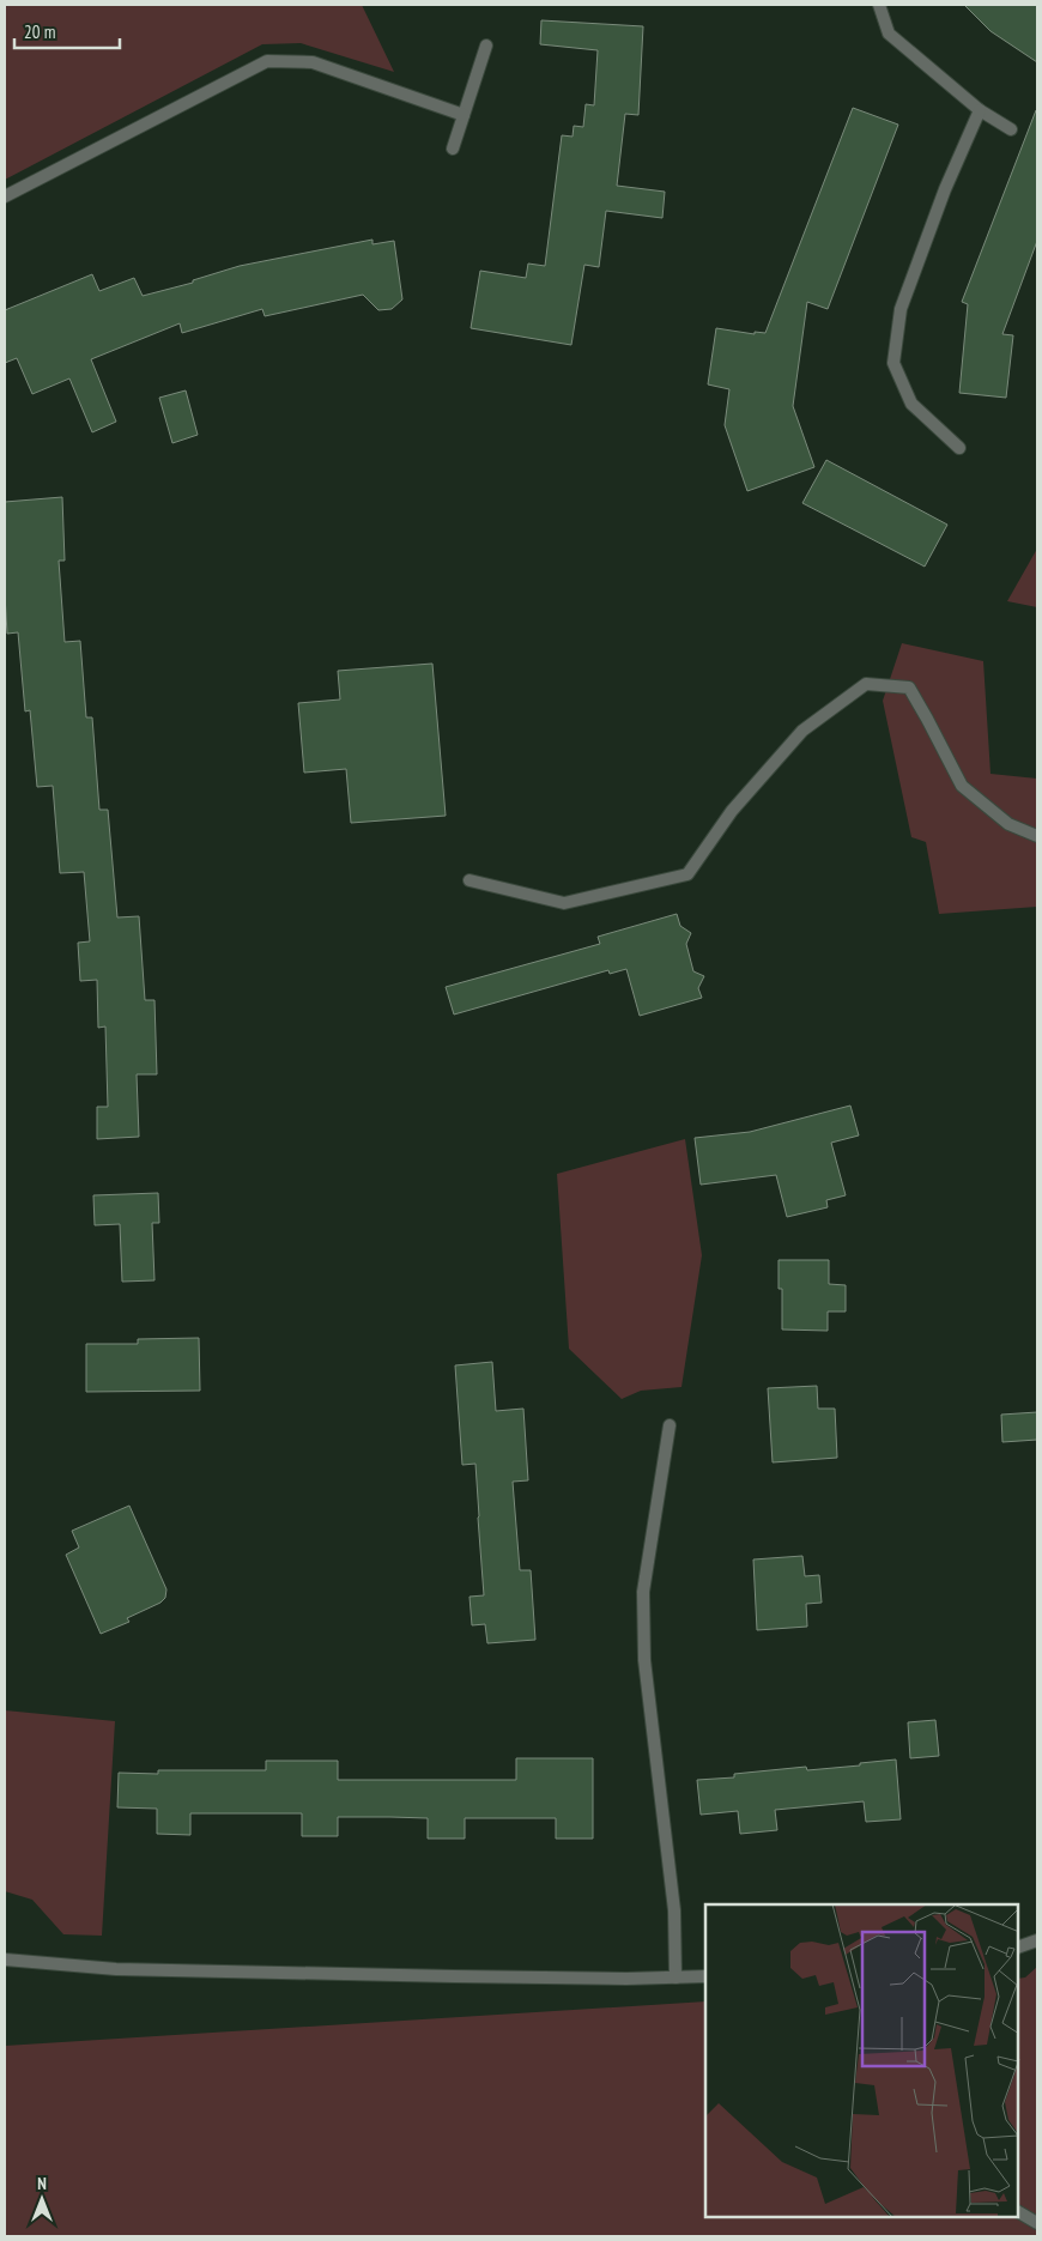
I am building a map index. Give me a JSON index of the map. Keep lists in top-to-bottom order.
{
  "scale_bar": "20 m",
  "north": "top"
}
